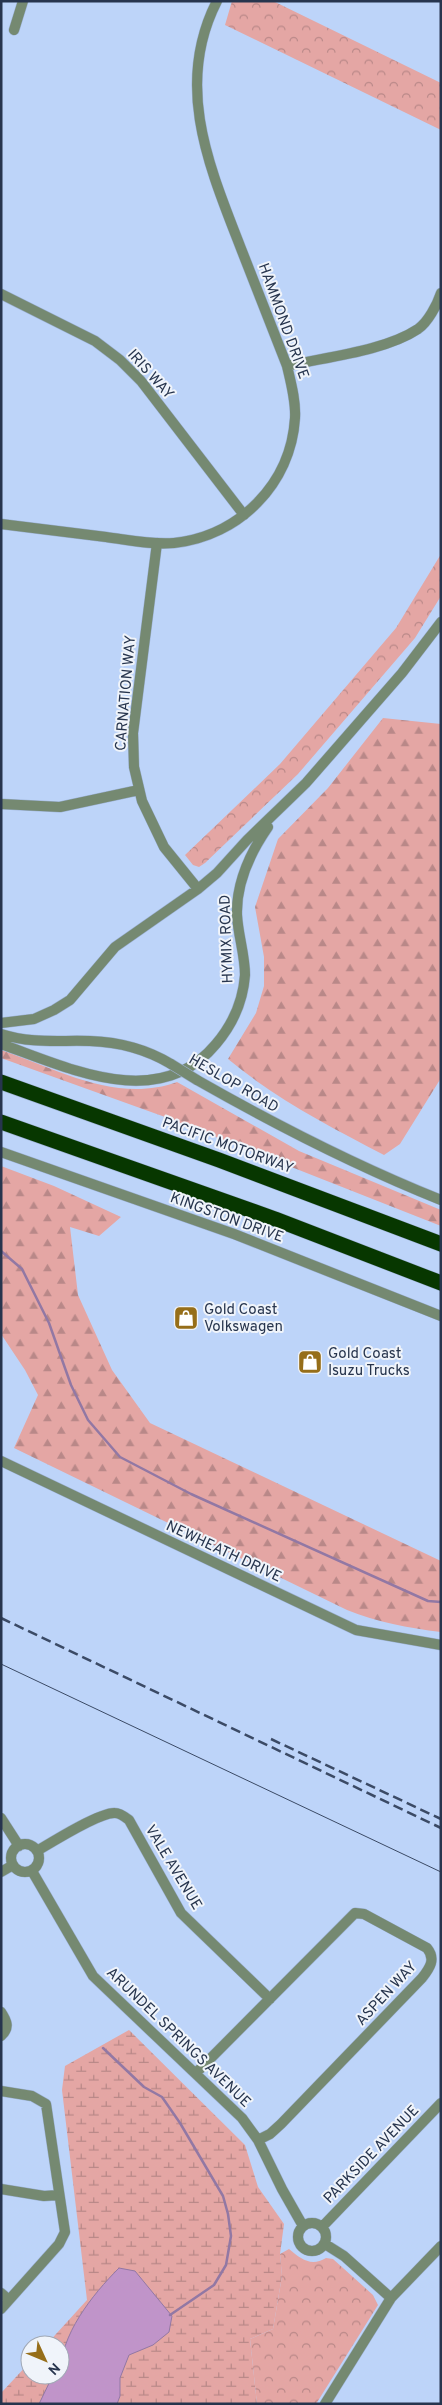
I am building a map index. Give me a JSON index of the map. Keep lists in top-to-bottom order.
{
  "streets": {
    "highway": ["PACIFIC MOTORWAY"],
    "street": [
      "HAMMOND DRIVE",
      "IRIS WAY",
      "CARNATION WAY",
      "HYMIX ROAD",
      "HESLOP ROAD",
      "KINGSTON DRIVE",
      "NEWHEATH DRIVE",
      "VALE AVENUE",
      "ASPEN WAY",
      "ARUNDEL SPRINGS AVENUE",
      "PARKSIDE AVENUE"
    ]
  },
  "crossings": [
    ["HAMMOND DRIVE", "IRIS WAY"],
    ["HAMMOND DRIVE", "CARNATION WAY"],
    ["CARNATION WAY", "HYMIX ROAD"],
    ["VALE AVENUE", "ASPEN WAY"],
    ["VALE AVENUE", "ARUNDEL SPRINGS AVENUE"],
    ["ASPEN WAY", "ARUNDEL SPRINGS AVENUE"],
    ["ARUNDEL SPRINGS AVENUE", "PARKSIDE AVENUE"]
  ],
  "places": {
    "shop": ["Gold Coast Volkswagen", "Gold Coast Isuzu Trucks"]
  },
  "north": "bottom right"
}
